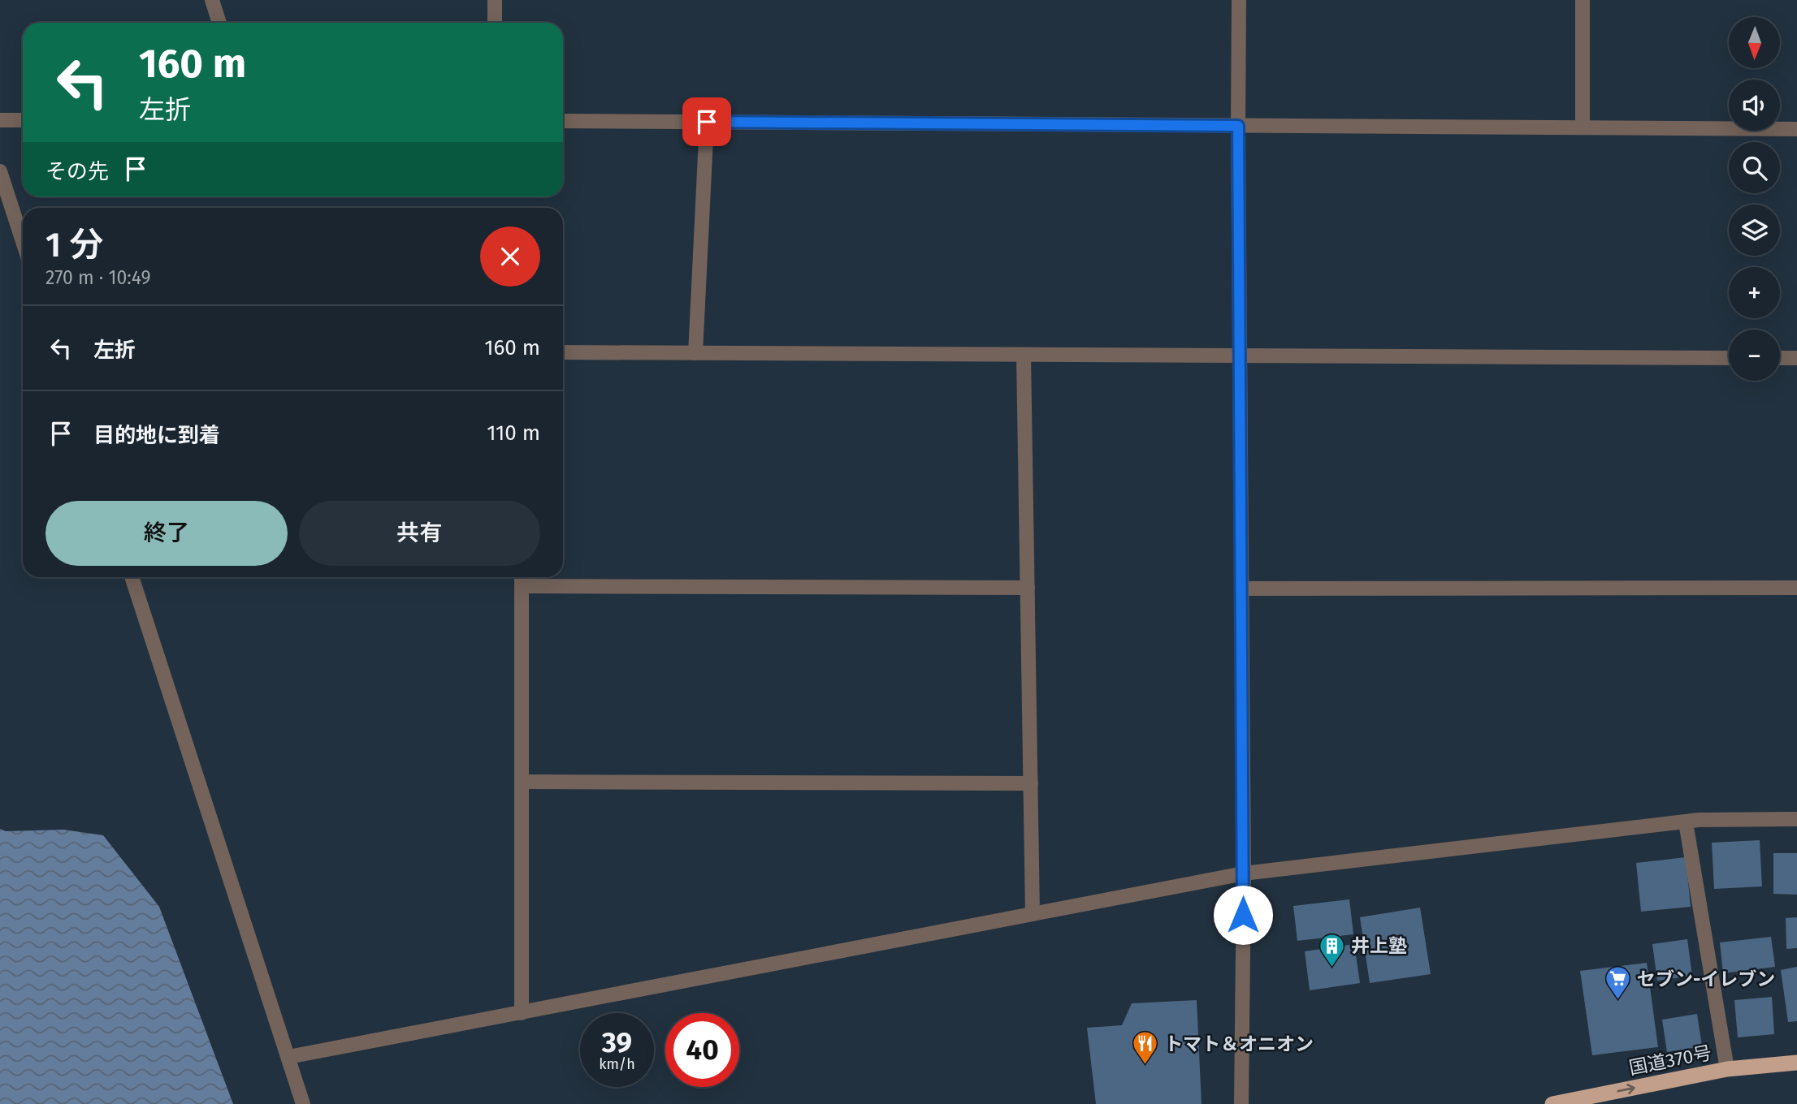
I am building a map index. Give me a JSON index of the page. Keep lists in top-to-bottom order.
{
  "streets": {
    "highway": ["国道370号"]
  },
  "one_way": ["国道370号"],
  "places": {
    "building": ["井上塾"],
    "supermarket": ["セブン-イレブン"],
    "restaurant": ["トマト＆オニオン"]
  },
  "north": "bottom",
  "page": {
    "map_buttons": ["+", "−"],
    "turn": ["160 m", "左折"],
    "then": "その先",
    "heading": ["1 分", "270 m · 10:49"],
    "list": [
      {
        "name": "左折",
        "value": "160 m"
      },
      {
        "name": "目的地に到着",
        "value": "110 m"
      }
    ],
    "buttons": ["終了", "共有"],
    "speed": "39 km/h",
    "limit": "40"
  }
}
